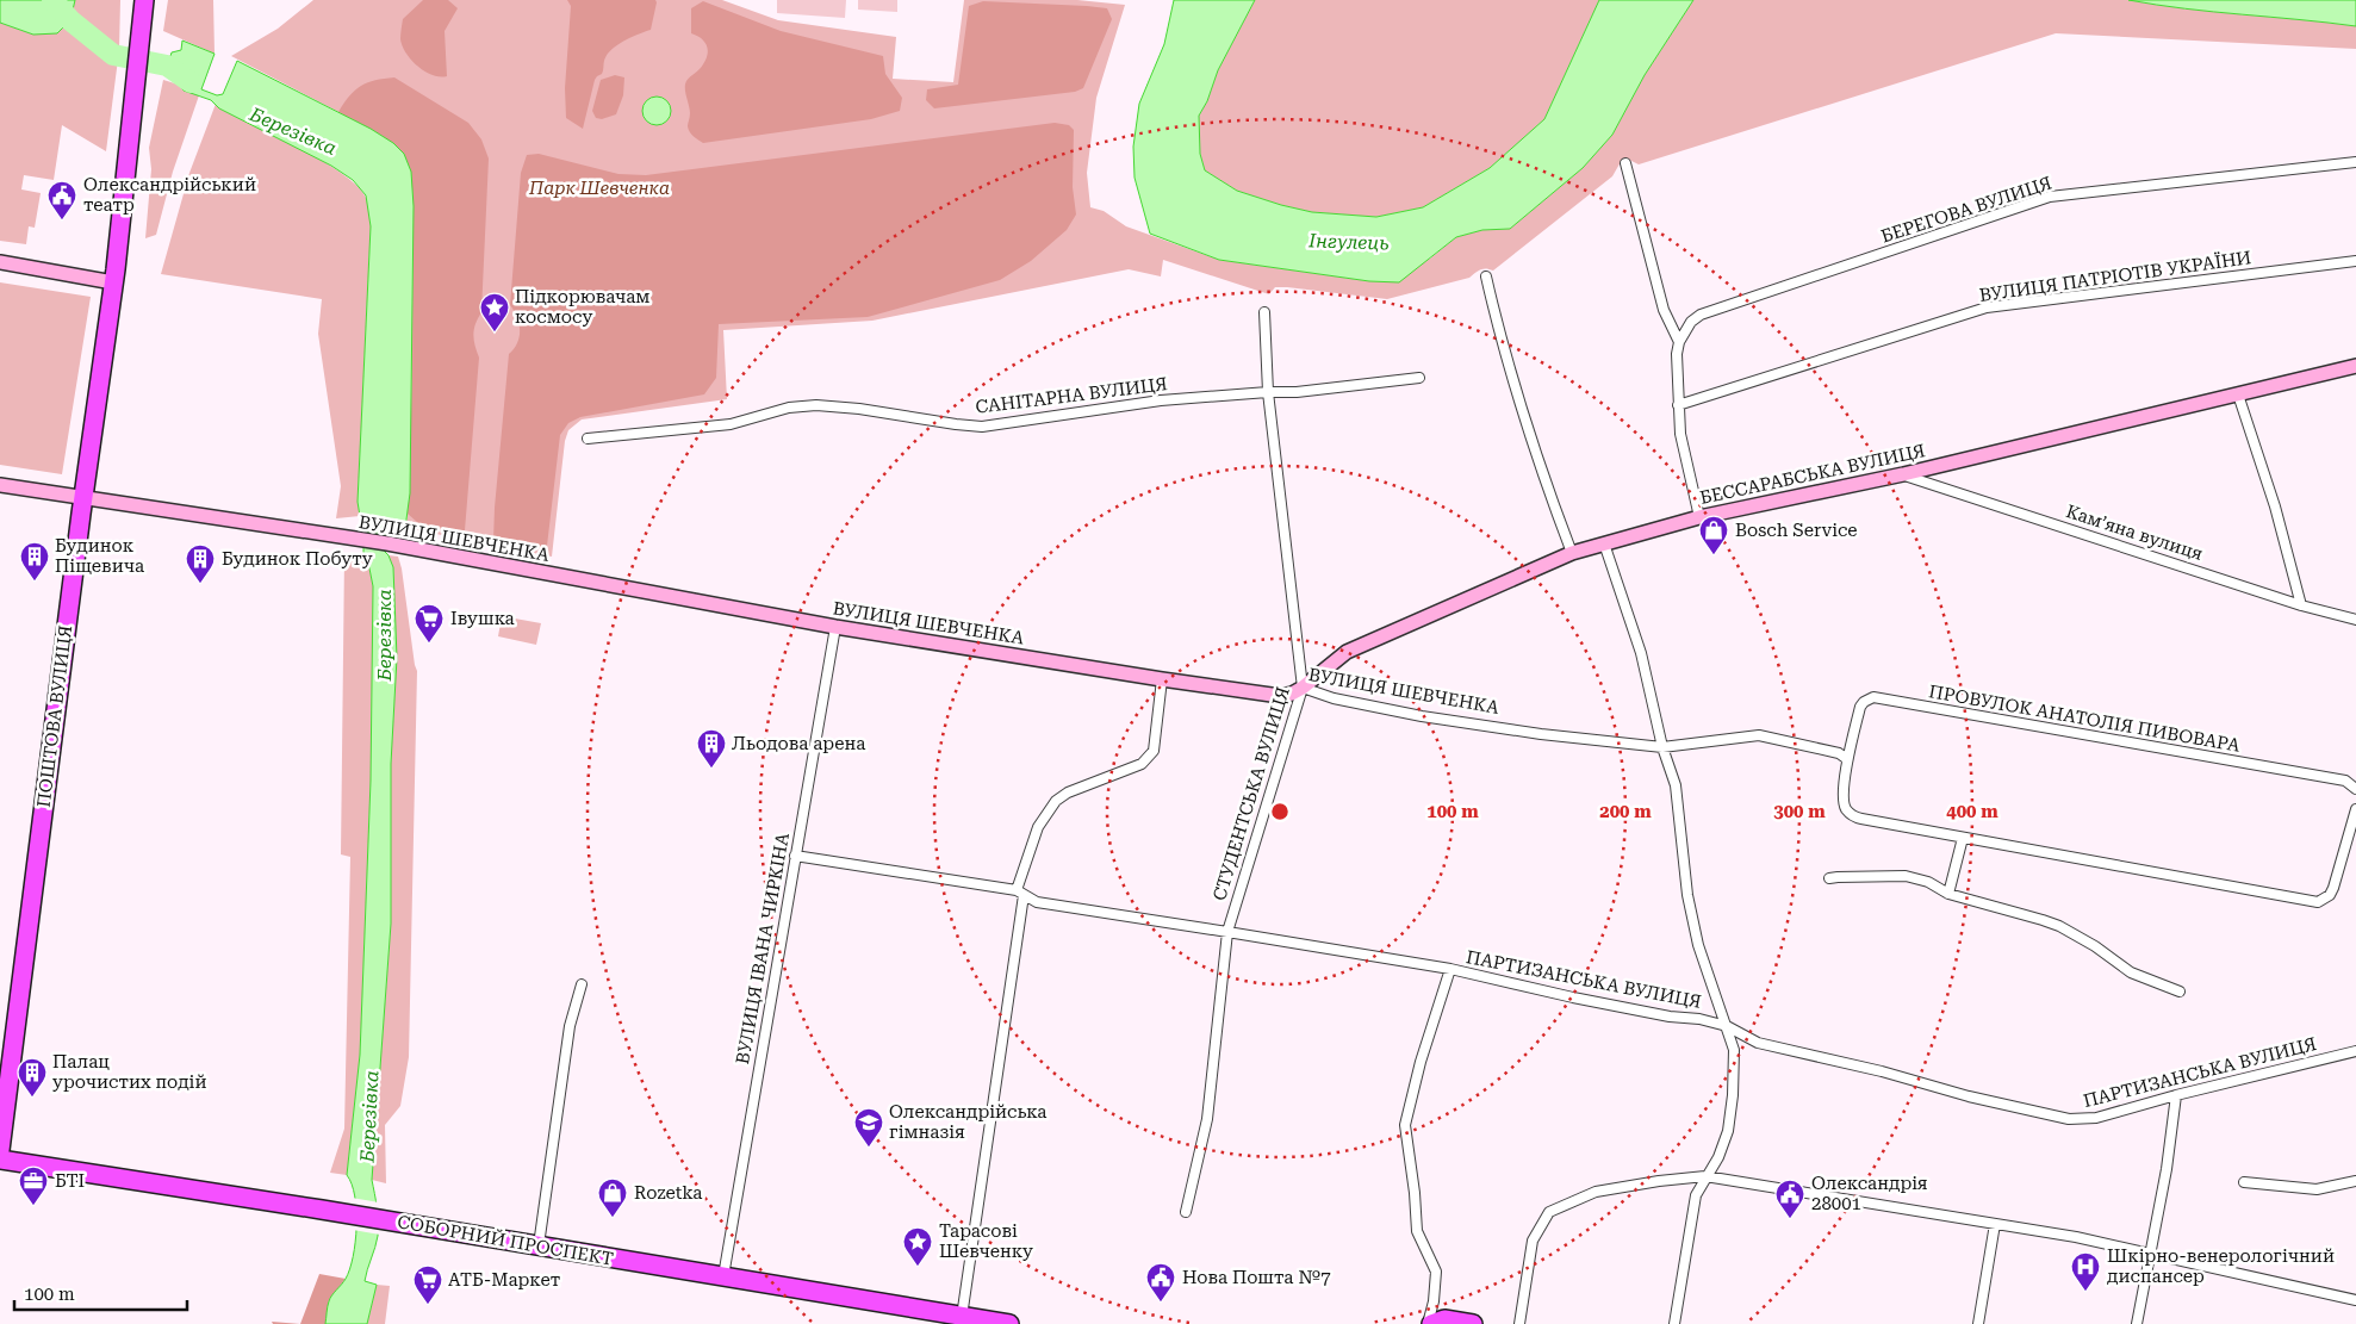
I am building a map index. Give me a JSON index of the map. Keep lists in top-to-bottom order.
{
  "streets": {
    "highway": ["ПОШТОВА ВУЛИЦЯ", "СОБОРНИЙ ПРОСПЕКТ"],
    "main road": ["БЕССАРАБСЬКА ВУЛИЦЯ", "ВУЛИЦЯ ШЕВЧЕНКА"],
    "street": [
      "БЕРЕГОВА ВУЛИЦЯ",
      "ВУЛИЦЯ ПАТРІОТІВ УКРАЇНИ",
      "САНІТАРНА ВУЛИЦЯ",
      "Камʼяна вулиця",
      "ПРОВУЛОК АНАТОЛІЯ ПИВОВАРА",
      "СТУДЕНТСЬКА ВУЛИЦЯ",
      "ВУЛИЦЯ ІВАНА ЧИРКІНА",
      "ПАРТИЗАНСЬКА ВУЛИЦЯ"
    ]
  },
  "crossings": [
    ["САНІТАРНА ВУЛИЦЯ", "СТУДЕНТСЬКА ВУЛИЦЯ"],
    ["БЕССАРАБСЬКА ВУЛИЦЯ", "Камʼяна вулиця"],
    ["БЕССАРАБСЬКА ВУЛИЦЯ", "ВУЛИЦЯ ШЕВЧЕНКА"],
    ["БЕССАРАБСЬКА ВУЛИЦЯ", "СТУДЕНТСЬКА ВУЛИЦЯ"],
    ["ВУЛИЦЯ ШЕВЧЕНКА", "ПОШТОВА ВУЛИЦЯ"],
    ["ВУЛИЦЯ ШЕВЧЕНКА", "ПРОВУЛОК АНАТОЛІЯ ПИВОВАРА"],
    ["ВУЛИЦЯ ШЕВЧЕНКА", "СТУДЕНТСЬКА ВУЛИЦЯ"],
    ["ВУЛИЦЯ ШЕВЧЕНКА", "ВУЛИЦЯ ІВАНА ЧИРКІНА"],
    ["СТУДЕНТСЬКА ВУЛИЦЯ", "ПАРТИЗАНСЬКА ВУЛИЦЯ"],
    ["ВУЛИЦЯ ІВАНА ЧИРКІНА", "ПАРТИЗАНСЬКА ВУЛИЦЯ"],
    ["ВУЛИЦЯ ІВАНА ЧИРКІНА", "СОБОРНИЙ ПРОСПЕКТ"]
  ],
  "water": ["Березівка", "Інгулець"],
  "parks": ["Парк Шевченка"],
  "places": {
    "public building": ["Олександрійський театр", "Олександрія 28001", "Нова Пошта №7"],
    "place": ["Підкорювачам космосу", "Тарасові Шевченку"],
    "shop": ["Bosch Service", "Rozetka"],
    "building": [
      "Будинок Піщевича",
      "Будинок Побуту",
      "Льодова арена",
      "Палац урочистих подій"
    ],
    "supermarket": ["Івушка", "АТБ-Маркет"],
    "school or university": ["Олександрійська гімназія"],
    "office": ["БТІ"],
    "hospital": ["Шкірно-венерологічний диспансер"]
  },
  "scale_bar": "100 m",
  "rings": [
    "100 m",
    "200 m",
    "300 m",
    "400 m"
  ]
}
